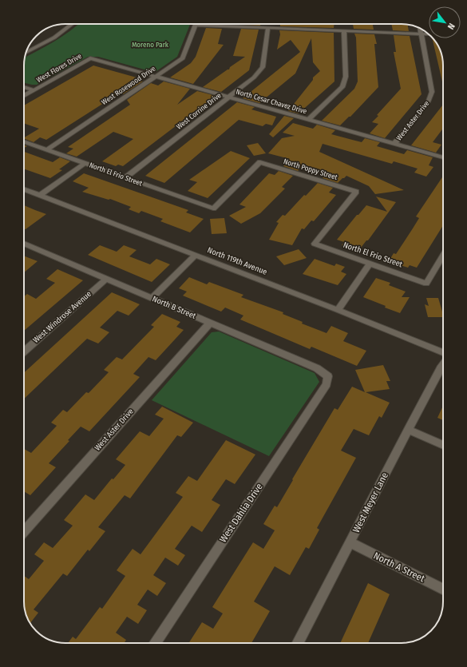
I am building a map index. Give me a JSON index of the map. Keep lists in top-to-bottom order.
{
  "streets": {
    "street": [
      "West Flores Drive",
      "West Rosewood Drive",
      "North Cesar Chavez Drive",
      "West Corrine Drive",
      "West Aster Drive",
      "North Poppy Street",
      "North El Frio Street",
      "North 119th Avenue",
      "North B Street",
      "West Windrose Avenue",
      "West Meyer Lane",
      "West Dahlia Drive",
      "North A Street"
    ]
  },
  "crossings": [
    ["West Flores Drive", "North Cesar Chavez Drive"],
    ["West Rosewood Drive", "North Cesar Chavez Drive"],
    ["West Rosewood Drive", "North El Frio Street"],
    ["North Cesar Chavez Drive", "West Corrine Drive"],
    ["North Cesar Chavez Drive", "West Aster Drive"],
    ["West Corrine Drive", "North El Frio Street"],
    ["West Aster Drive", "North B Street"],
    ["North Poppy Street", "North El Frio Street"],
    ["North B Street", "West Windrose Avenue"],
    ["North B Street", "West Dahlia Drive"],
    ["West Meyer Lane", "North A Street"]
  ],
  "parks": ["Moreno Park"],
  "north": "bottom right"
}
